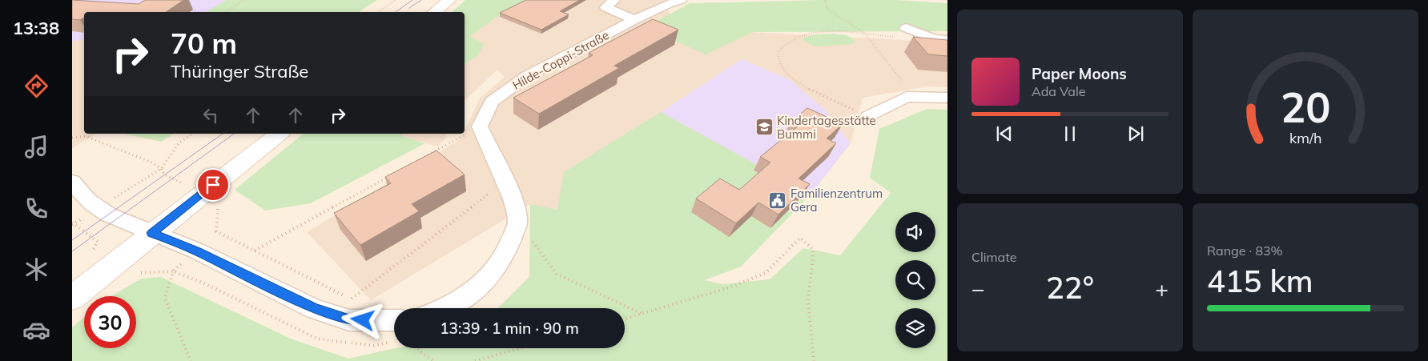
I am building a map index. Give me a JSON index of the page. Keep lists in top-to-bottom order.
{
  "streets": {
    "street": ["Hilde-Coppi-Straße"]
  },
  "places": {
    "school or university": ["Kindertagesstätte Bummi"],
    "public building": ["Familienzentrum Gera"]
  },
  "page": {
    "tabs": "13:38",
    "turn": ["70 m", "Thüringer Straße"],
    "song": ["Paper Moons", "Ada Vale"],
    "tile": [
      "Climate",
      ["Range · 83%", "415 km"]
    ],
    "heat": ["−", "22°", "+"],
    "limit": "30",
    "trip": "13:39 · 1 min · 90 m",
    "gauge": ["20", "km/h"]
  }
}
